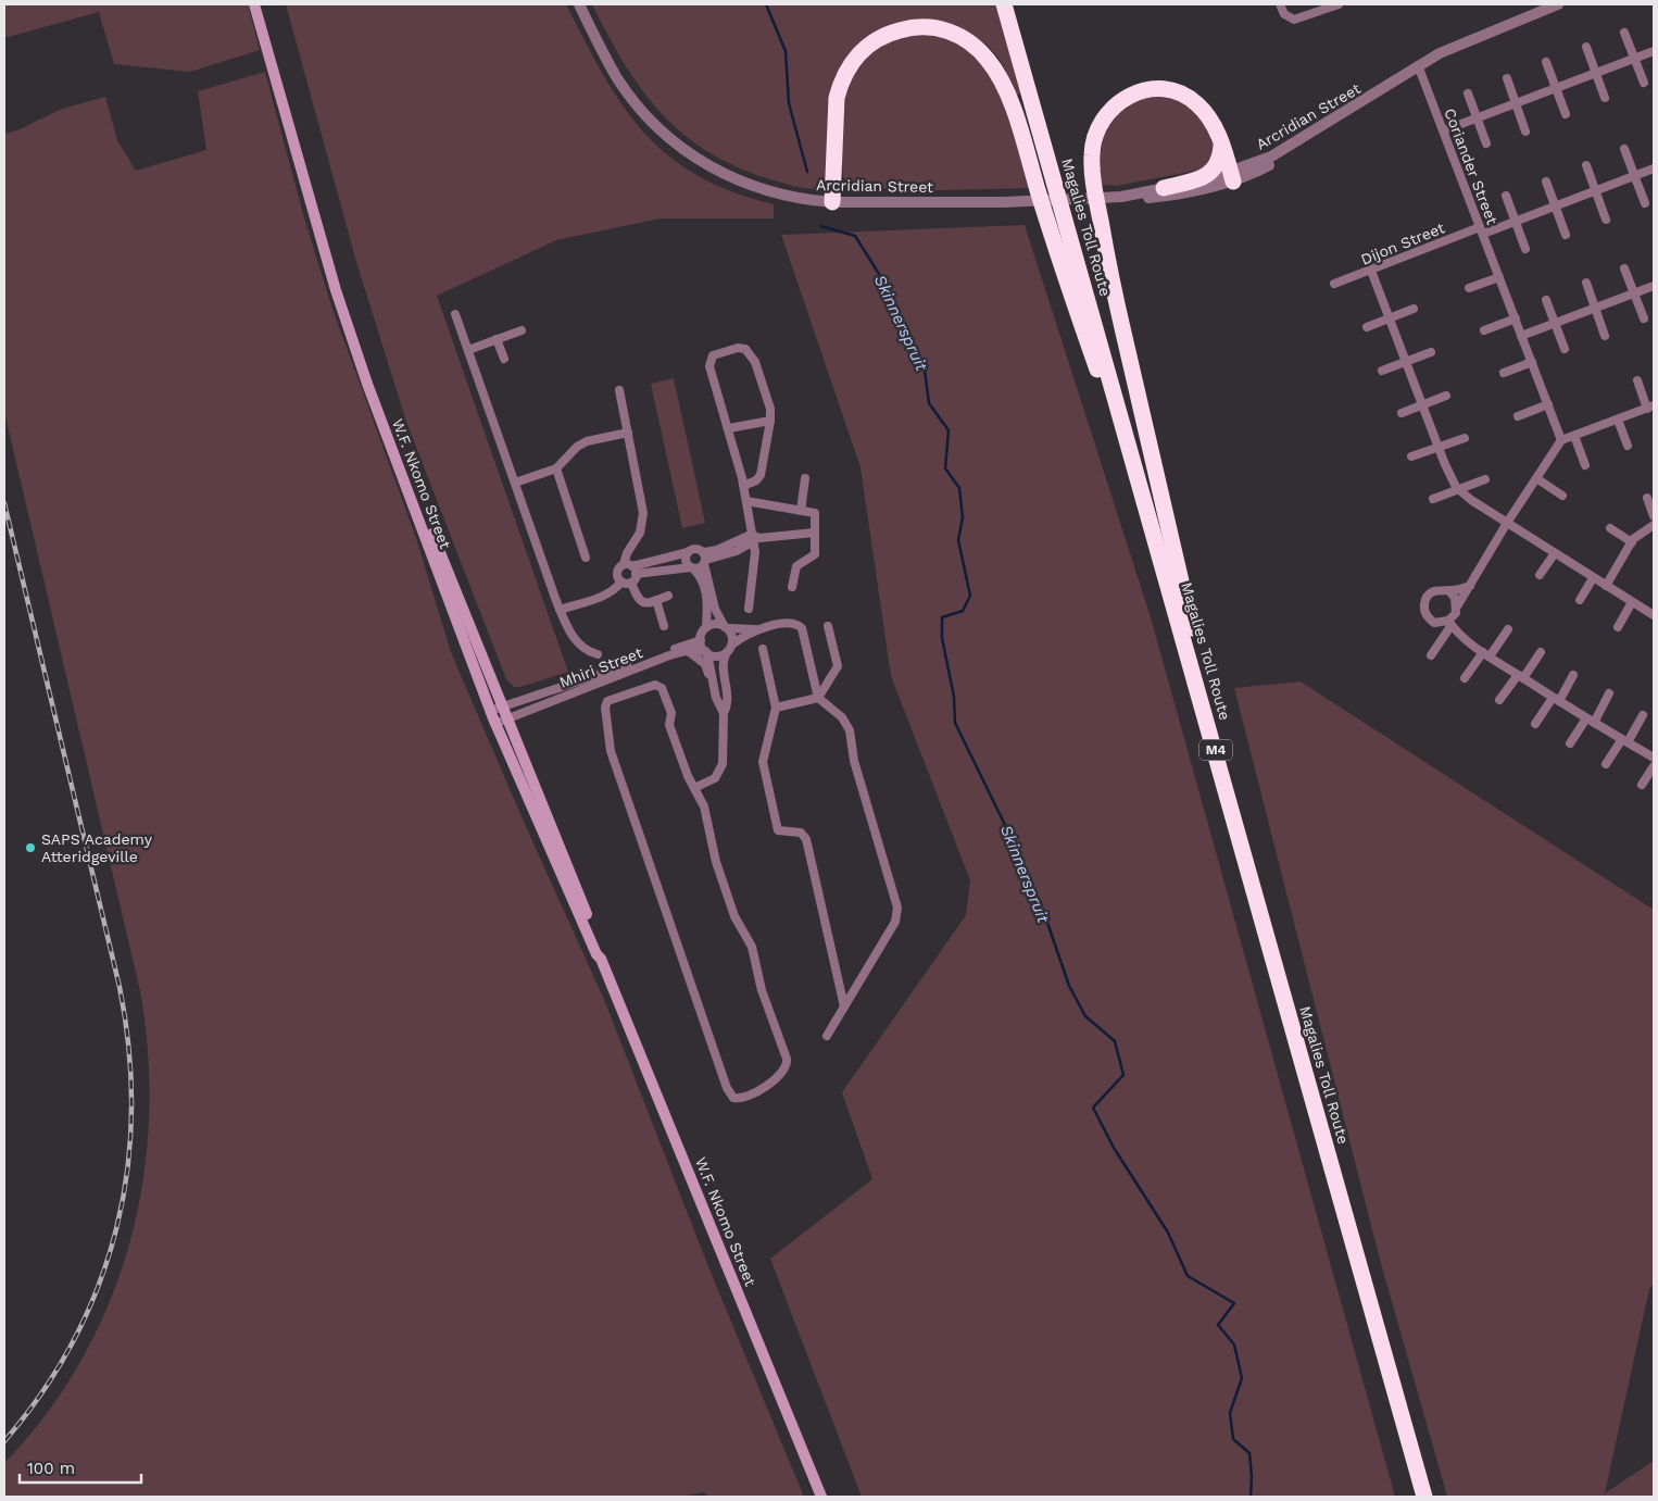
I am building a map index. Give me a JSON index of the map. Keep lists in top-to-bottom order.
{
  "streets": {
    "highway": ["Magalies Toll Route", "M4"],
    "main road": ["W.F. Nkomo Street"],
    "street": [
      "Arcridian Street",
      "Coriander Street",
      "Dijon Street",
      "Mhiri Street"
    ]
  },
  "crossings": [
    ["Arcridian Street", "Coriander Street"],
    ["Coriander Street", "Dijon Street"],
    ["W.F. Nkomo Street", "Mhiri Street"]
  ],
  "water": ["Skinnerspruit"],
  "places": ["SAPS Academy Atteridgeville"],
  "scale_bar": "100 m"
}
